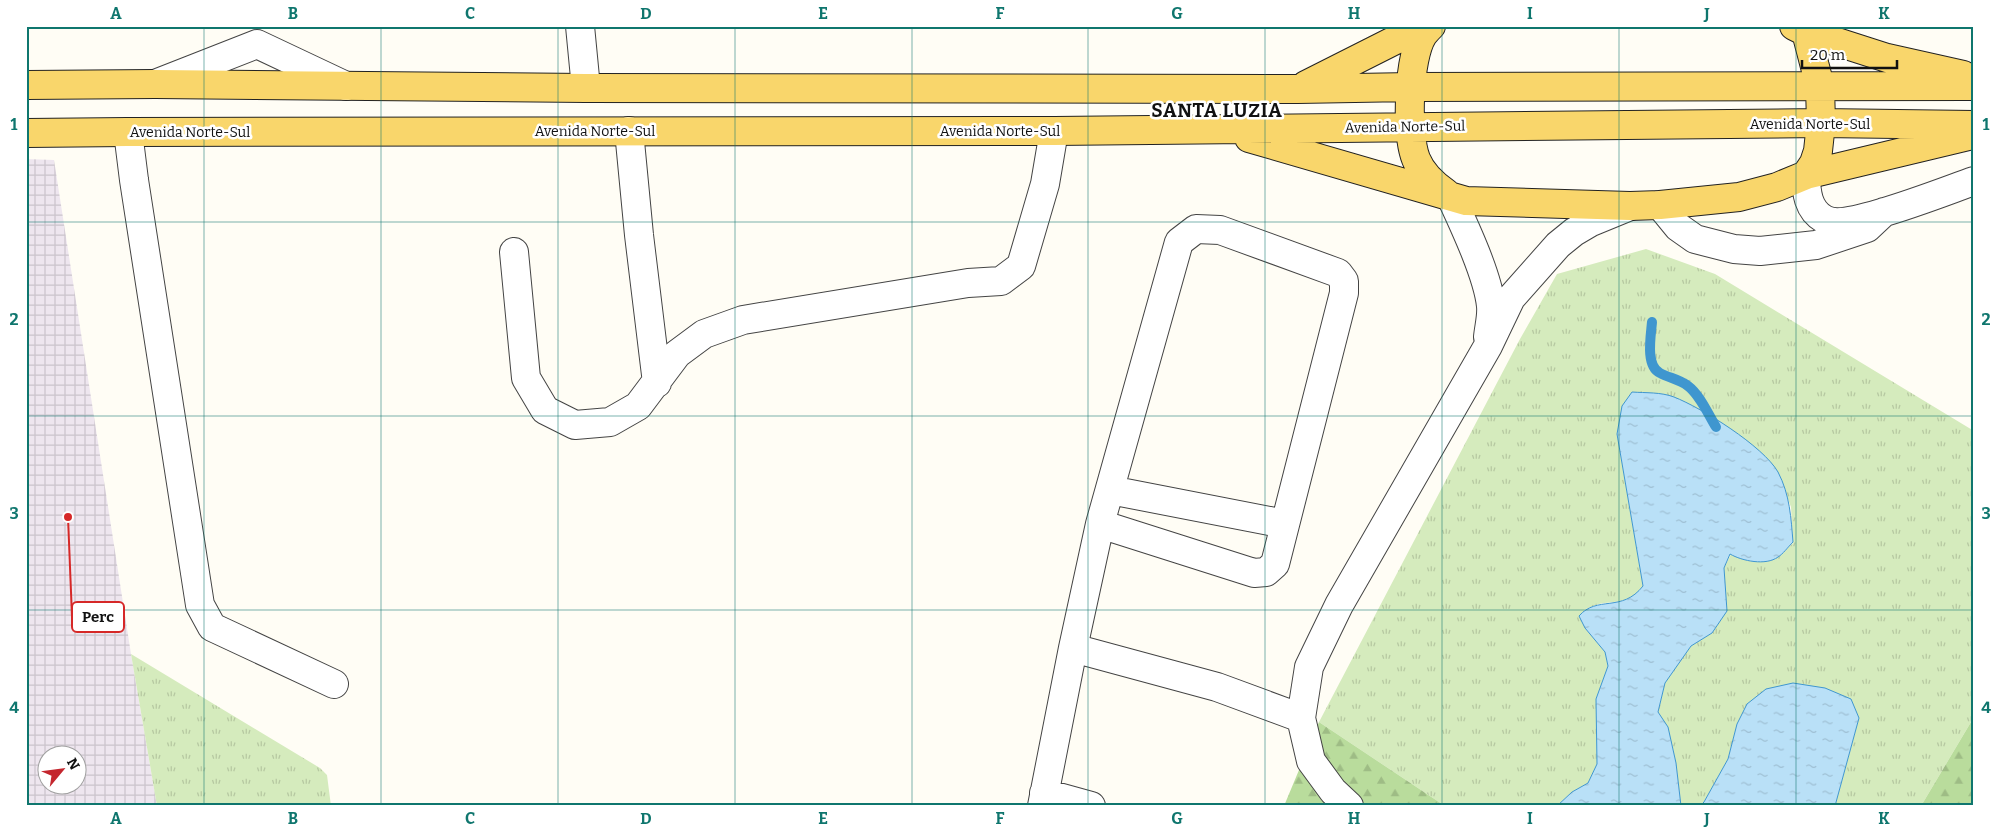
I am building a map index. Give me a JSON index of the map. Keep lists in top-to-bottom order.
{
  "streets": {
    "main road": ["Avenida Norte-Sul"]
  },
  "districts": ["SANTA LUZIA"],
  "places": ["Perc"],
  "scale_bar": "20 m",
  "north": "top right",
  "grid": {
    "columns": [
      "A",
      "B",
      "C",
      "D",
      "E",
      "F",
      "G",
      "H",
      "I",
      "J",
      "K"
    ],
    "rows": [
      "1",
      "2",
      "3",
      "4"
    ]
  }
}
